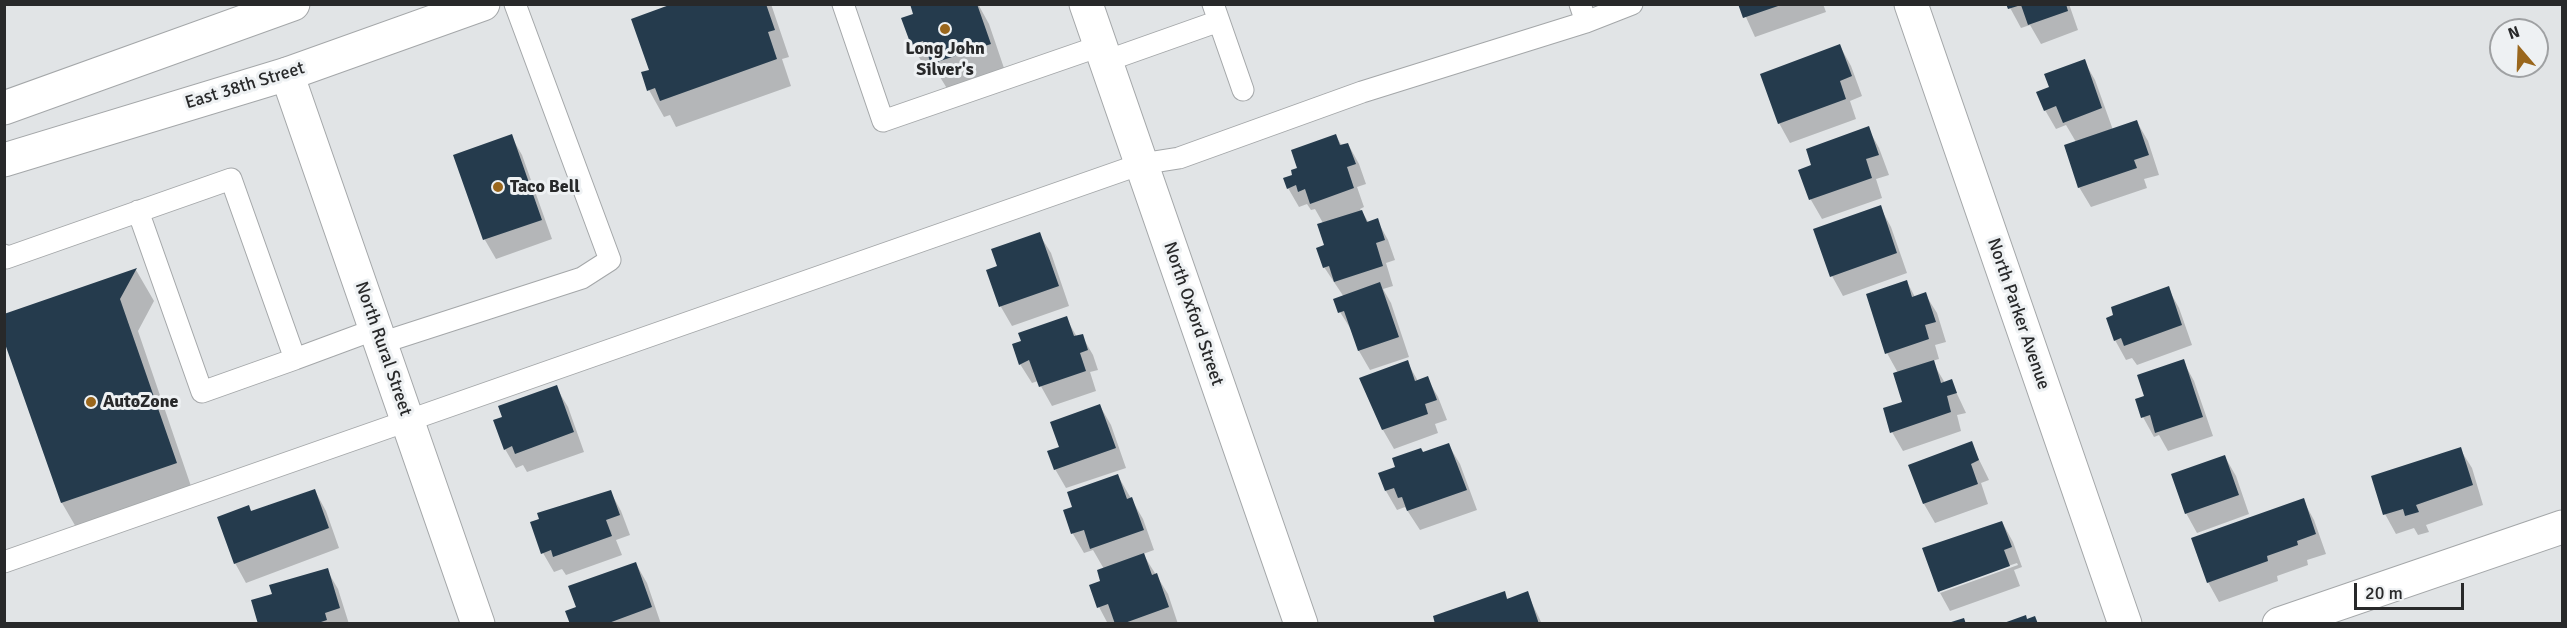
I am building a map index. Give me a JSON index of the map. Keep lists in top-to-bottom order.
{
  "streets": {
    "street": [
      "East 38th Street",
      "North Oxford Street",
      "North Parker Avenue",
      "North Rural Street"
    ]
  },
  "crossings": [
    ["East 38th Street", "North Rural Street"]
  ],
  "places": ["Long John Silver's", "Taco Bell", "AutoZone"],
  "scale_bar": "20 m",
  "north": "top"
}
